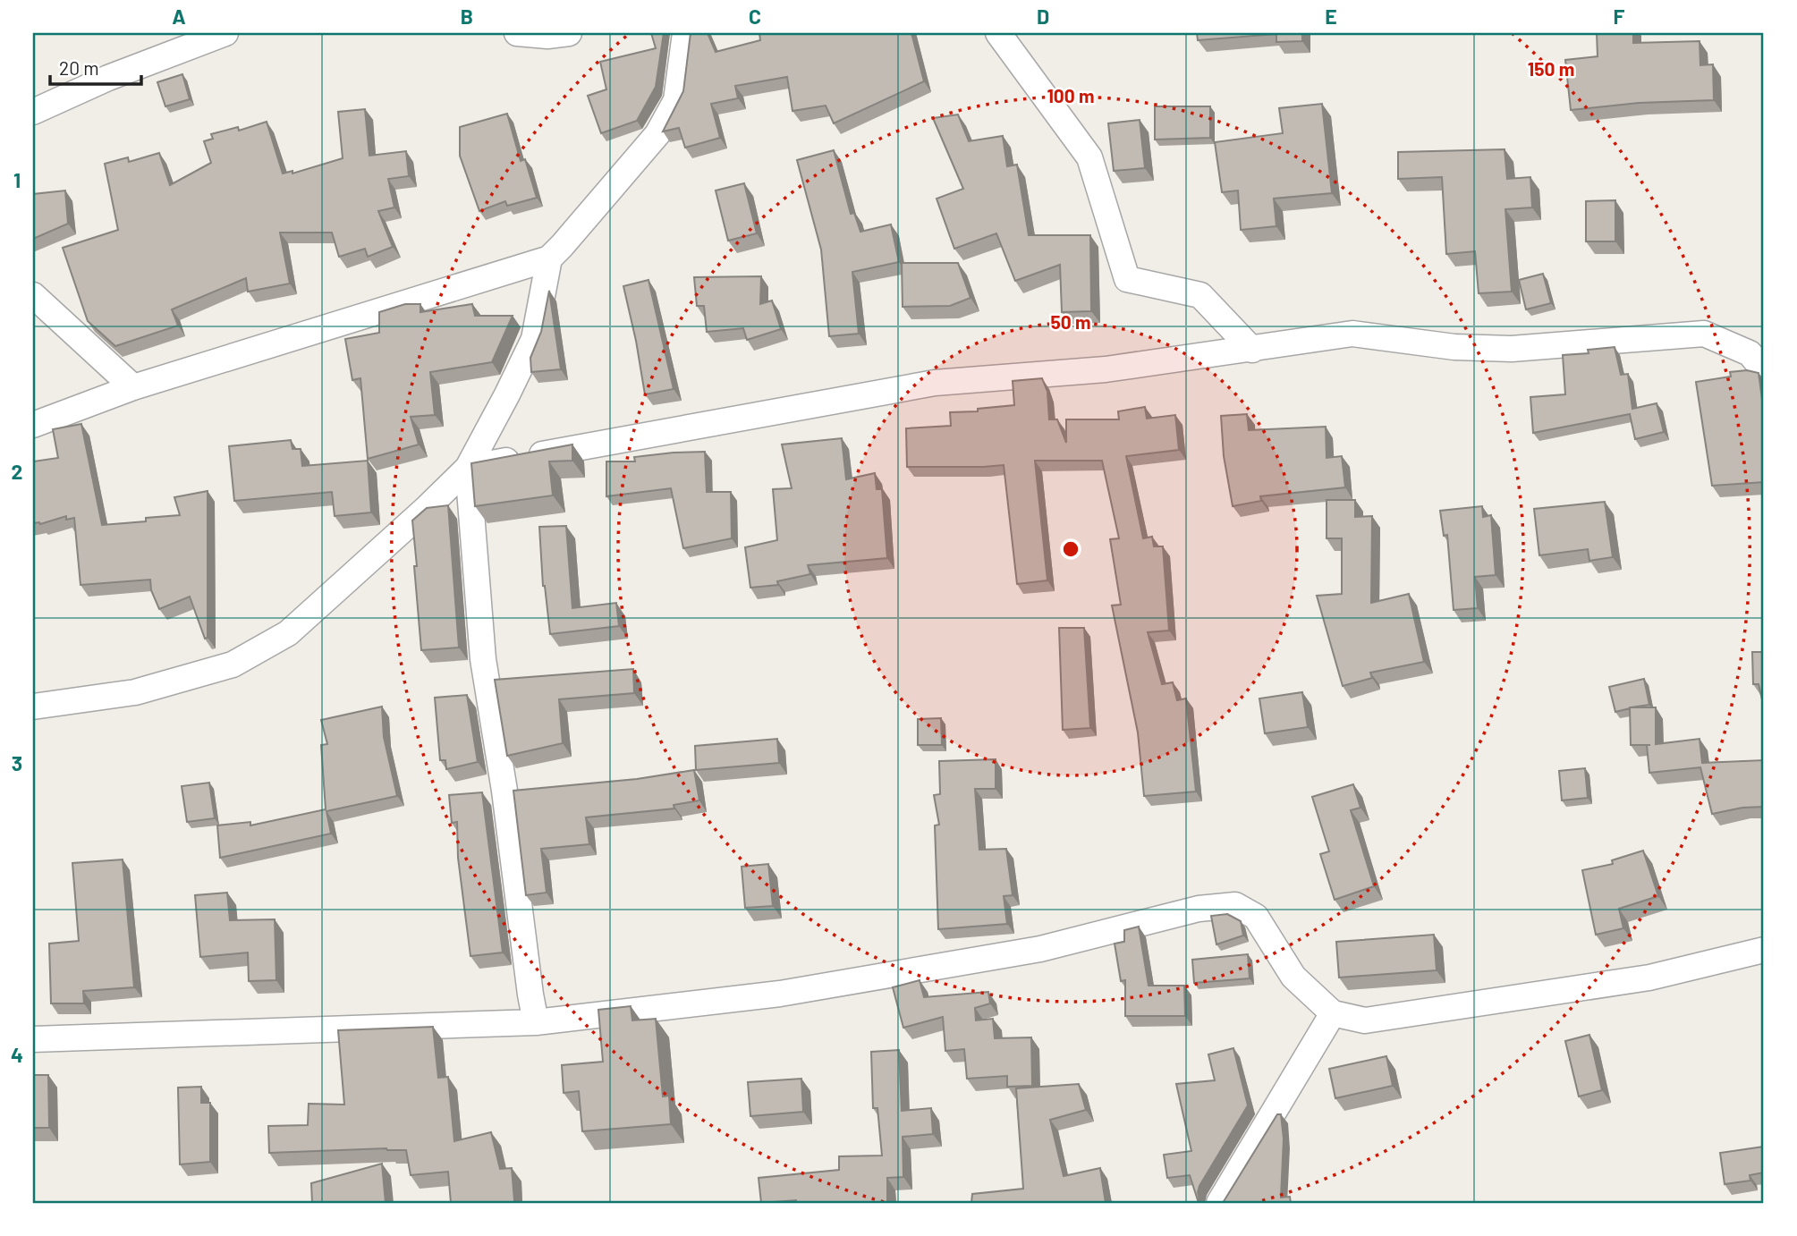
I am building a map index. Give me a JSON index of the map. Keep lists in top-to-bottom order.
{
  "scale_bar": "20 m",
  "grid": {
    "columns": [
      "A",
      "B",
      "C",
      "D",
      "E",
      "F"
    ],
    "rows": [
      "1",
      "2",
      "3",
      "4"
    ]
  },
  "rings": ["150 m", "100 m", "50 m"]
}
